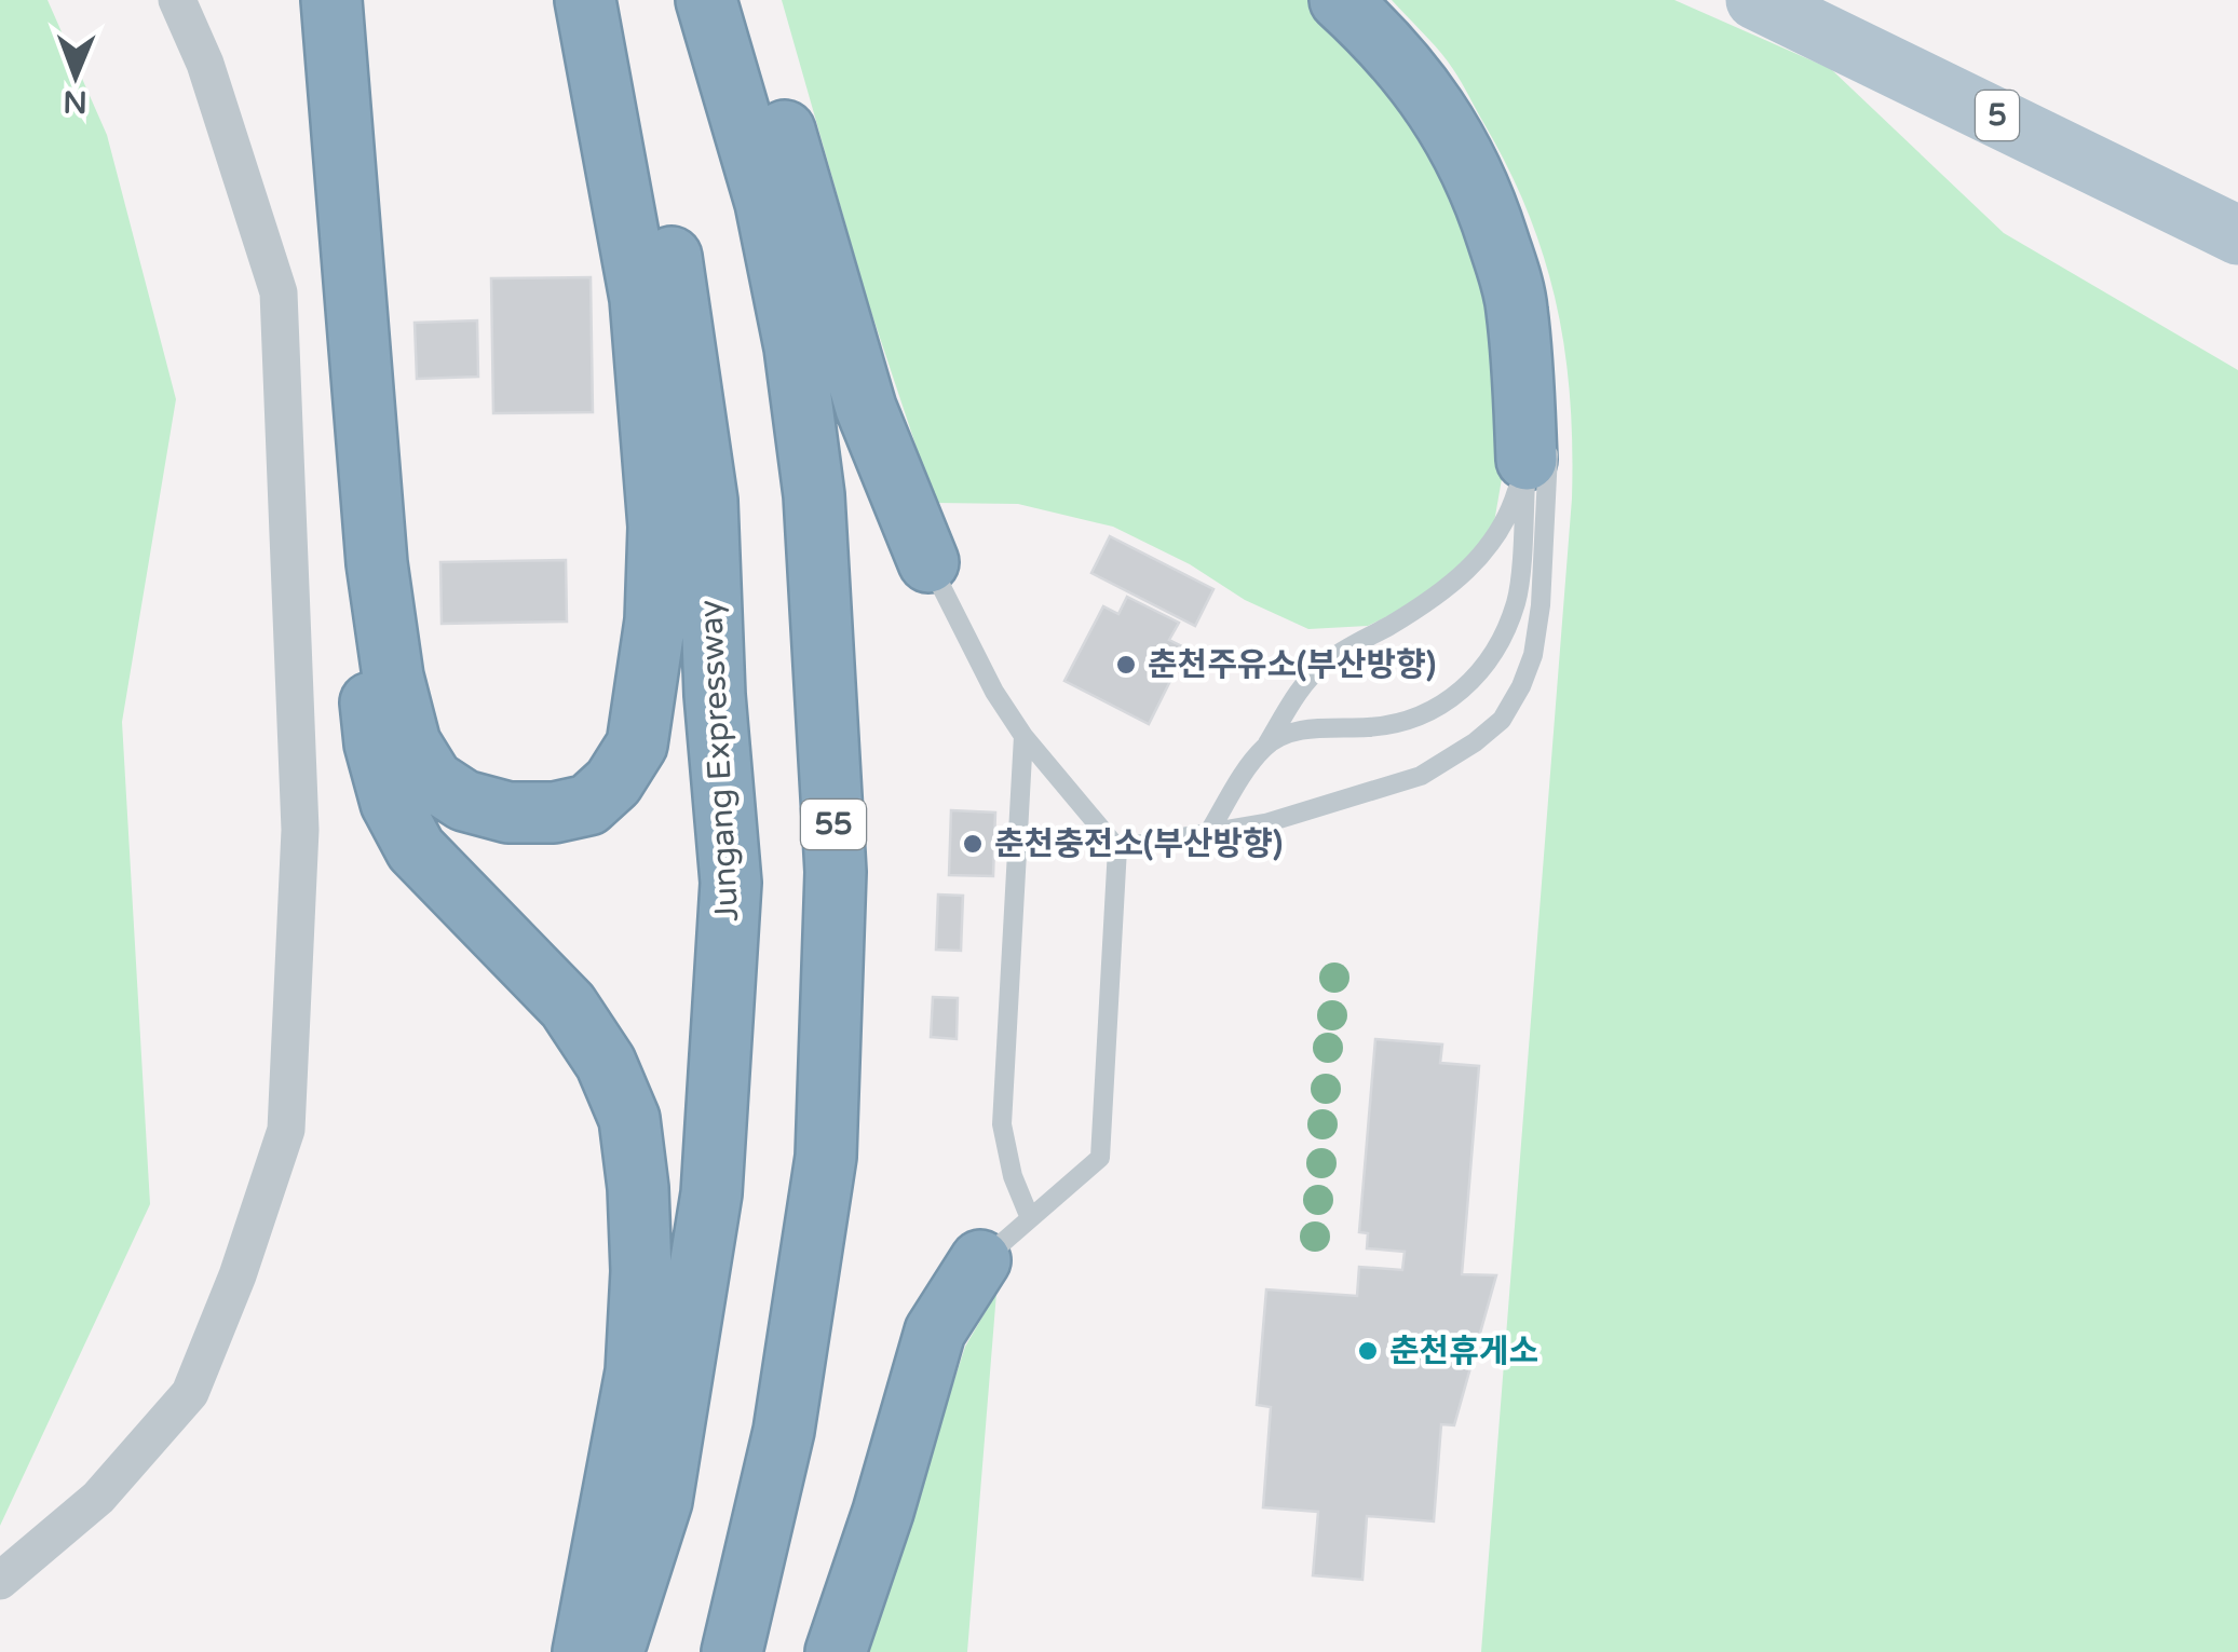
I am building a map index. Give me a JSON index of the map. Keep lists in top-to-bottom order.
{
  "streets": {
    "highway": ["Jungang Expressway", "55"],
    "main road": ["5"]
  },
  "places": ["춘천주유소(부산방향)", "춘천충전소(부산방향)", "춘천휴게소"],
  "north": "bottom"
}
